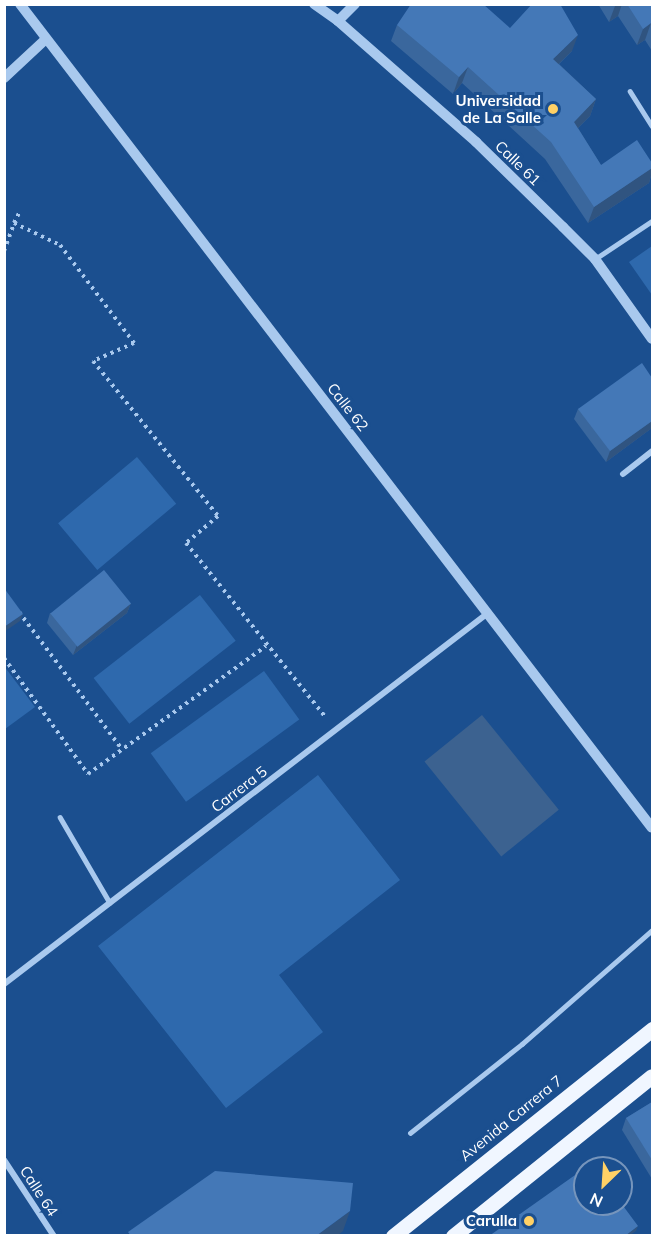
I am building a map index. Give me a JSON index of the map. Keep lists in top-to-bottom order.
{
  "streets": {
    "main road": ["Avenida Carrera 7"],
    "street": [
      "Calle 61",
      "Calle 62",
      "Carrera 5",
      "Calle 64"
    ]
  },
  "crossings": [
    ["Calle 62", "Carrera 5"]
  ],
  "places": ["Universidad de La Salle", "Carulla"],
  "north": "bottom left"
}
